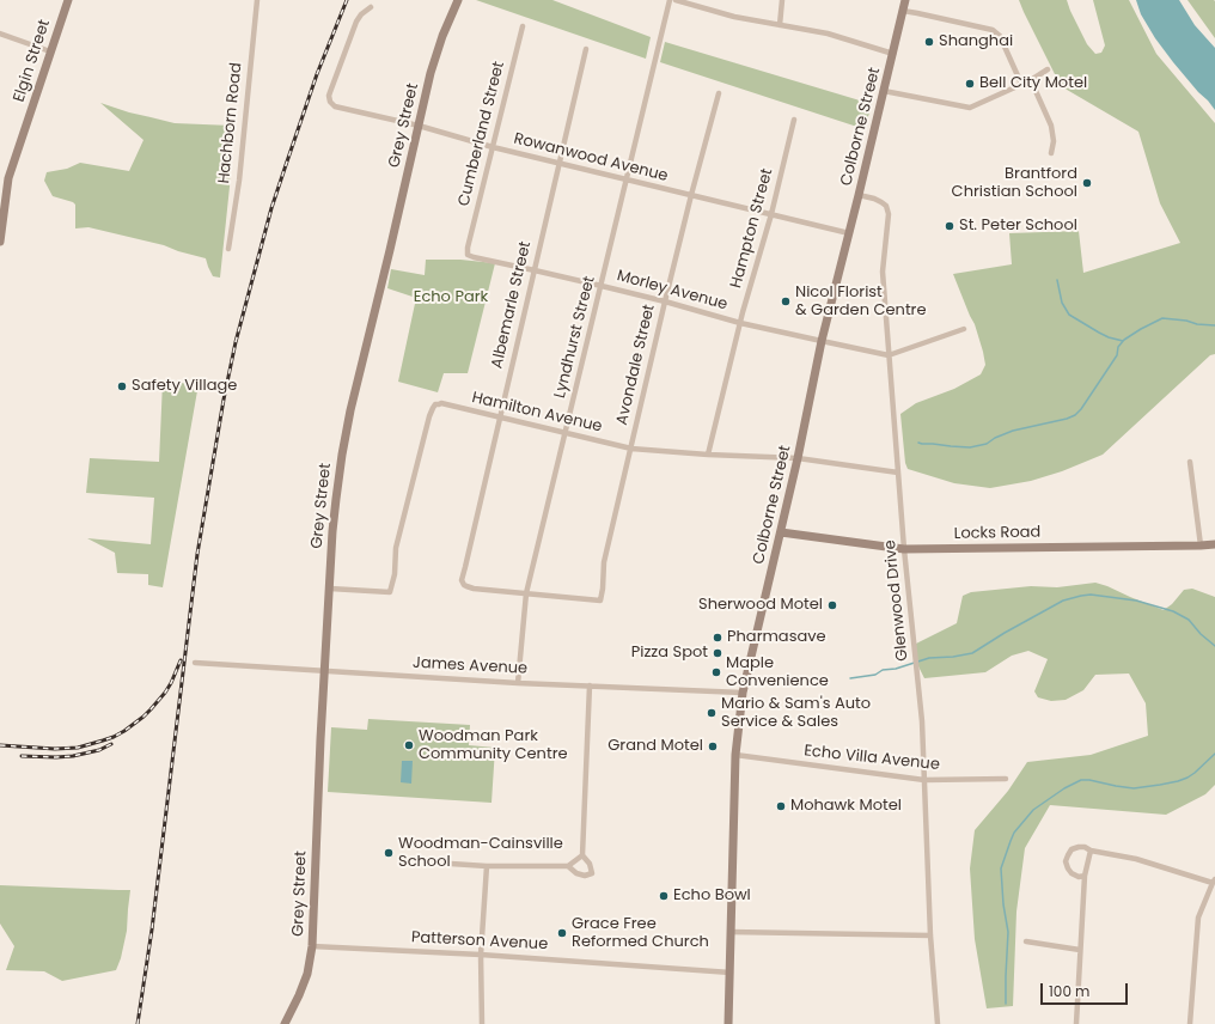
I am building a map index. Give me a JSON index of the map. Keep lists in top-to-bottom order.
{
  "streets": {
    "street": [
      "Elgin Street",
      "Hachborn Road",
      "Grey Street",
      "Colborne Street",
      "Cumberland Street",
      "Rowanwood Avenue",
      "Hampton Street",
      "Morley Avenue",
      "Albemarle Street",
      "Lyndhurst Street",
      "Avondale Street",
      "Hamilton Avenue",
      "Locks Road",
      "Glenwood Drive",
      "James Avenue",
      "Echo Villa Avenue",
      "Patterson Avenue"
    ]
  },
  "crossings": [
    ["Grey Street", "Rowanwood Avenue"],
    ["Grey Street", "Hamilton Avenue"],
    ["Grey Street", "James Avenue"],
    ["Grey Street", "Patterson Avenue"],
    ["Colborne Street", "Rowanwood Avenue"],
    ["Colborne Street", "Morley Avenue"],
    ["Colborne Street", "Hamilton Avenue"],
    ["Colborne Street", "Locks Road"],
    ["Colborne Street", "Glenwood Drive"],
    ["Colborne Street", "James Avenue"],
    ["Colborne Street", "Echo Villa Avenue"],
    ["Colborne Street", "Patterson Avenue"],
    ["Cumberland Street", "Rowanwood Avenue"],
    ["Cumberland Street", "Morley Avenue"],
    ["Rowanwood Avenue", "Hampton Street"],
    ["Rowanwood Avenue", "Albemarle Street"],
    ["Rowanwood Avenue", "Lyndhurst Street"],
    ["Rowanwood Avenue", "Avondale Street"],
    ["Hampton Street", "Morley Avenue"],
    ["Hampton Street", "Hamilton Avenue"],
    ["Morley Avenue", "Albemarle Street"],
    ["Morley Avenue", "Lyndhurst Street"],
    ["Morley Avenue", "Avondale Street"],
    ["Morley Avenue", "Glenwood Drive"],
    ["Albemarle Street", "Lyndhurst Street"],
    ["Albemarle Street", "Avondale Street"],
    ["Albemarle Street", "Hamilton Avenue"],
    ["Lyndhurst Street", "Avondale Street"],
    ["Lyndhurst Street", "Hamilton Avenue"],
    ["Lyndhurst Street", "James Avenue"],
    ["Avondale Street", "Hamilton Avenue"],
    ["Hamilton Avenue", "Glenwood Drive"],
    ["Locks Road", "Glenwood Drive"],
    ["Glenwood Drive", "Echo Villa Avenue"]
  ],
  "parks": ["Echo Park"],
  "places": [
    "Shanghai",
    "Bell City Motel",
    "Brantford Christian School",
    "St. Peter School",
    "Nicol Florist & Garden Centre",
    "Safety Village",
    "Sherwood Motel",
    "Pharmasave",
    "Pizza Spot",
    "Maple Convenience",
    "Mario & Sam's Auto Service & Sales",
    "Woodman Park Community Centre",
    "Grand Motel",
    "Mohawk Motel",
    "Woodman-Cainsville School",
    "Echo Bowl",
    "Grace Free Reformed Church"
  ],
  "scale_bar": "100 m"
}
